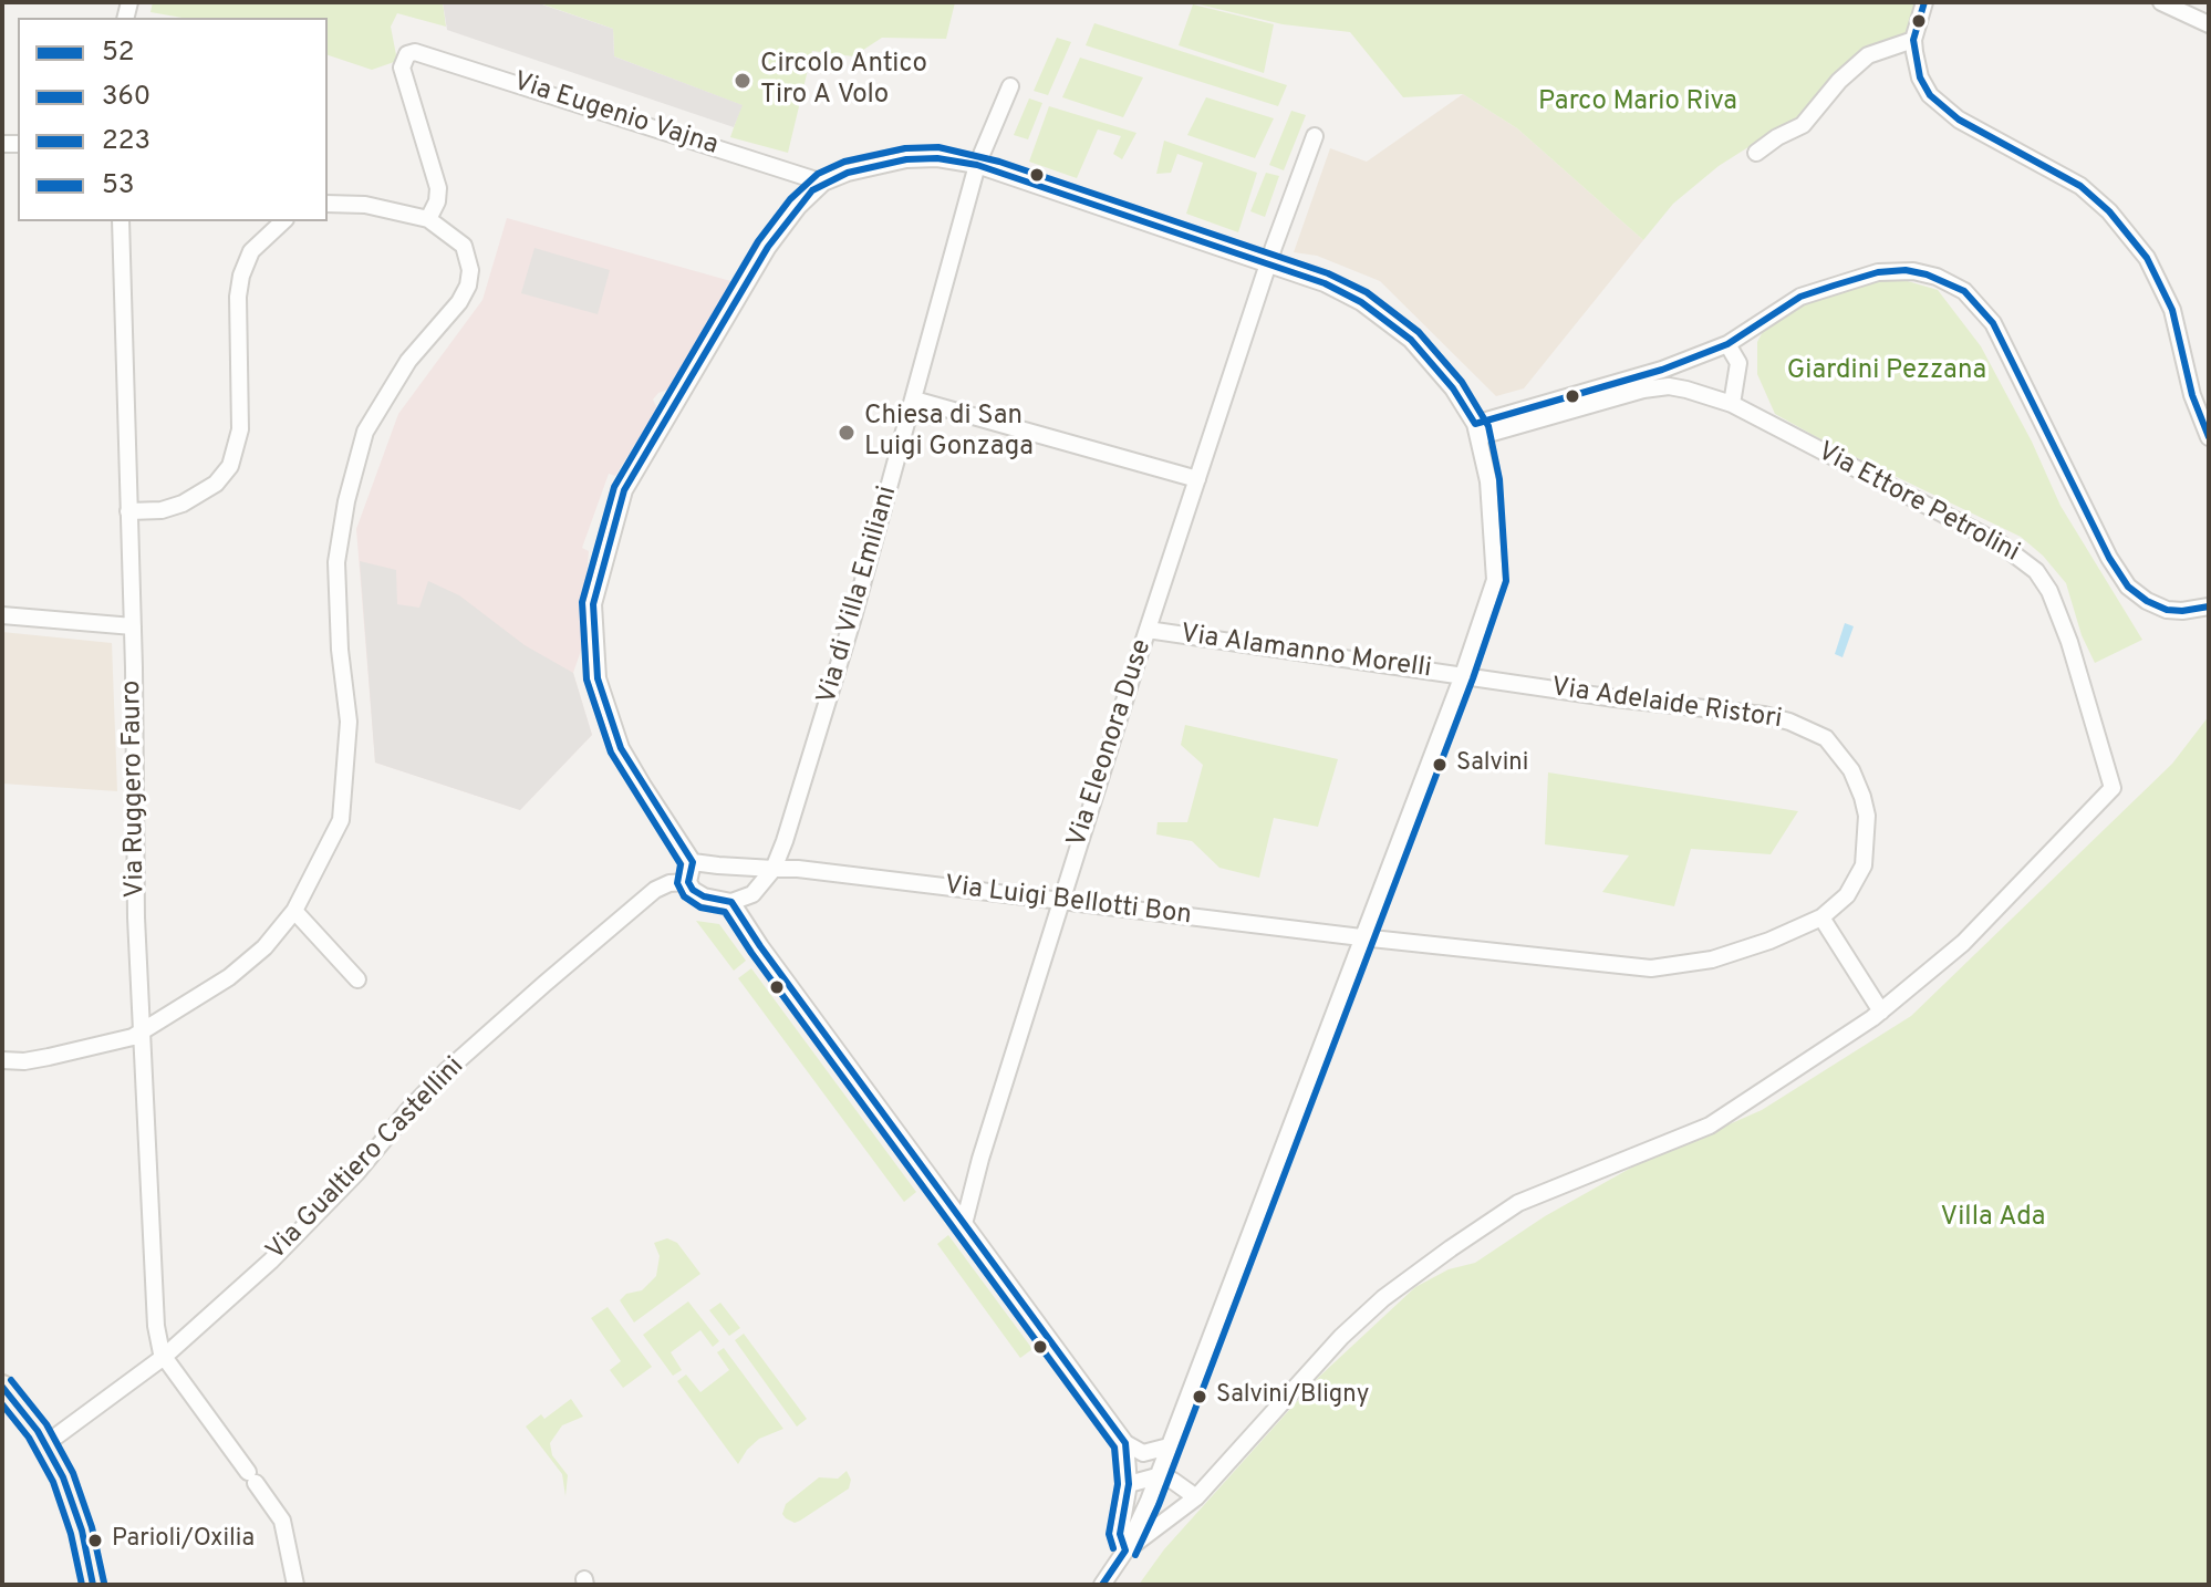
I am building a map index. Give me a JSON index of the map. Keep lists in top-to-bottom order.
{
  "streets": {
    "street": [
      "Via Eugenio Vajna",
      "Via Ettore Petrolini",
      "Via di Villa Emiliani",
      "Via Alamanno Morelli",
      "Via Adelaide Ristori",
      "Via Eleonora Duse",
      "Via Ruggero Fauro",
      "Via Luigi Bellotti Bon",
      "Via Gualtiero Castellini"
    ]
  },
  "crossings": [
    ["Via di Villa Emiliani", "Via Luigi Bellotti Bon"],
    ["Via Alamanno Morelli", "Via Adelaide Ristori"],
    ["Via Alamanno Morelli", "Via Eleonora Duse"],
    ["Via Adelaide Ristori", "Via Luigi Bellotti Bon"],
    ["Via Eleonora Duse", "Via Luigi Bellotti Bon"],
    ["Via Ruggero Fauro", "Via Gualtiero Castellini"]
  ],
  "parks": ["Parco Mario Riva", "Giardini Pezzana", "Villa Ada"],
  "places": [
    "Circolo Antico Tiro A Volo",
    "Chiesa di San Luigi Gonzaga",
    "Salvini",
    "Salvini/Bligny",
    "Parioli/Oxilia"
  ],
  "lines": [
    "transit line 52",
    "transit line 360",
    "transit line 53",
    "transit line 223"
  ],
  "legend": [
    "52",
    "360",
    "223",
    "53"
  ]
}
